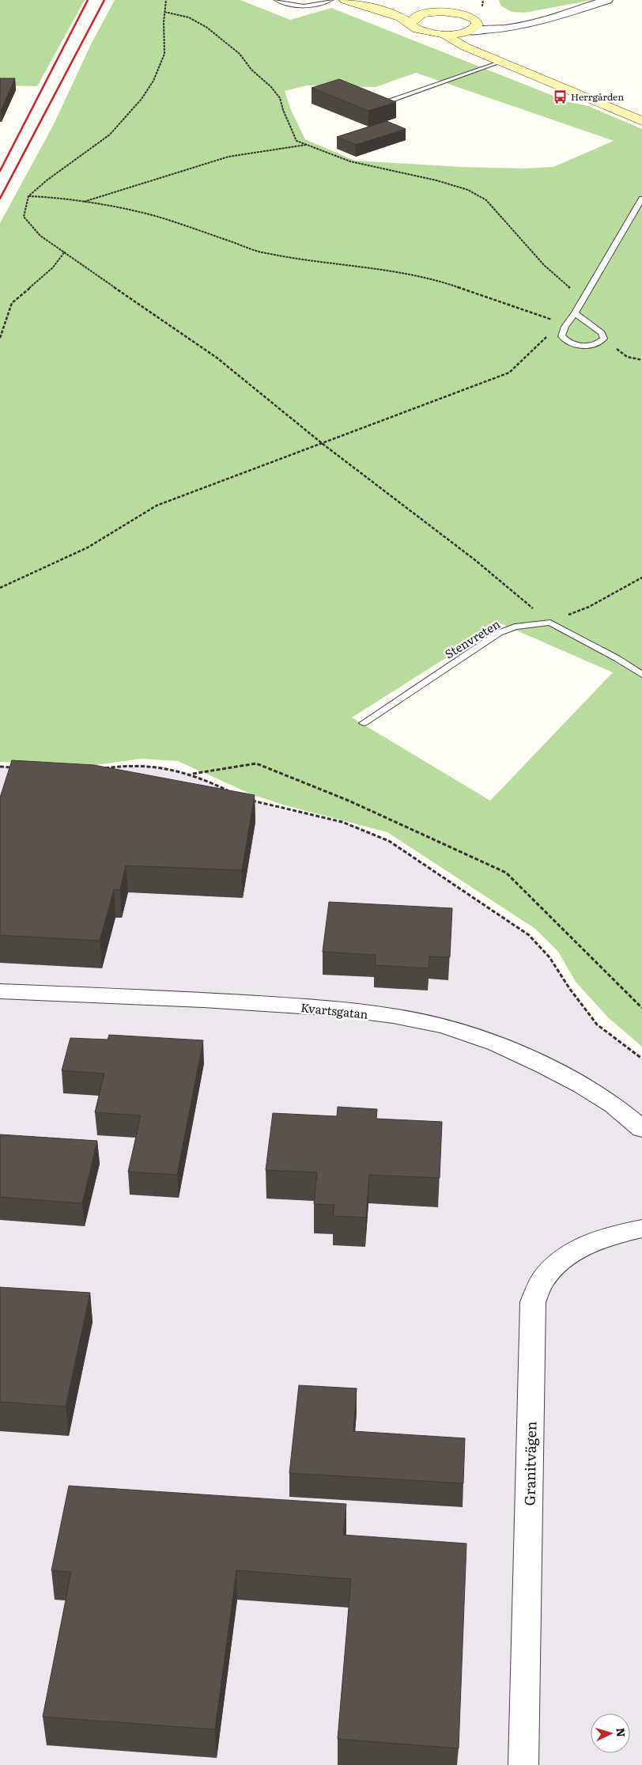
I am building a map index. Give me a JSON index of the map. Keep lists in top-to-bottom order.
{
  "streets": {
    "street": ["Kvartsgatan", "Granitvägen"],
    "lane": ["Stenvreten"]
  },
  "places": {
    "bus stop": ["Herrgården"]
  },
  "north": "right"
}
